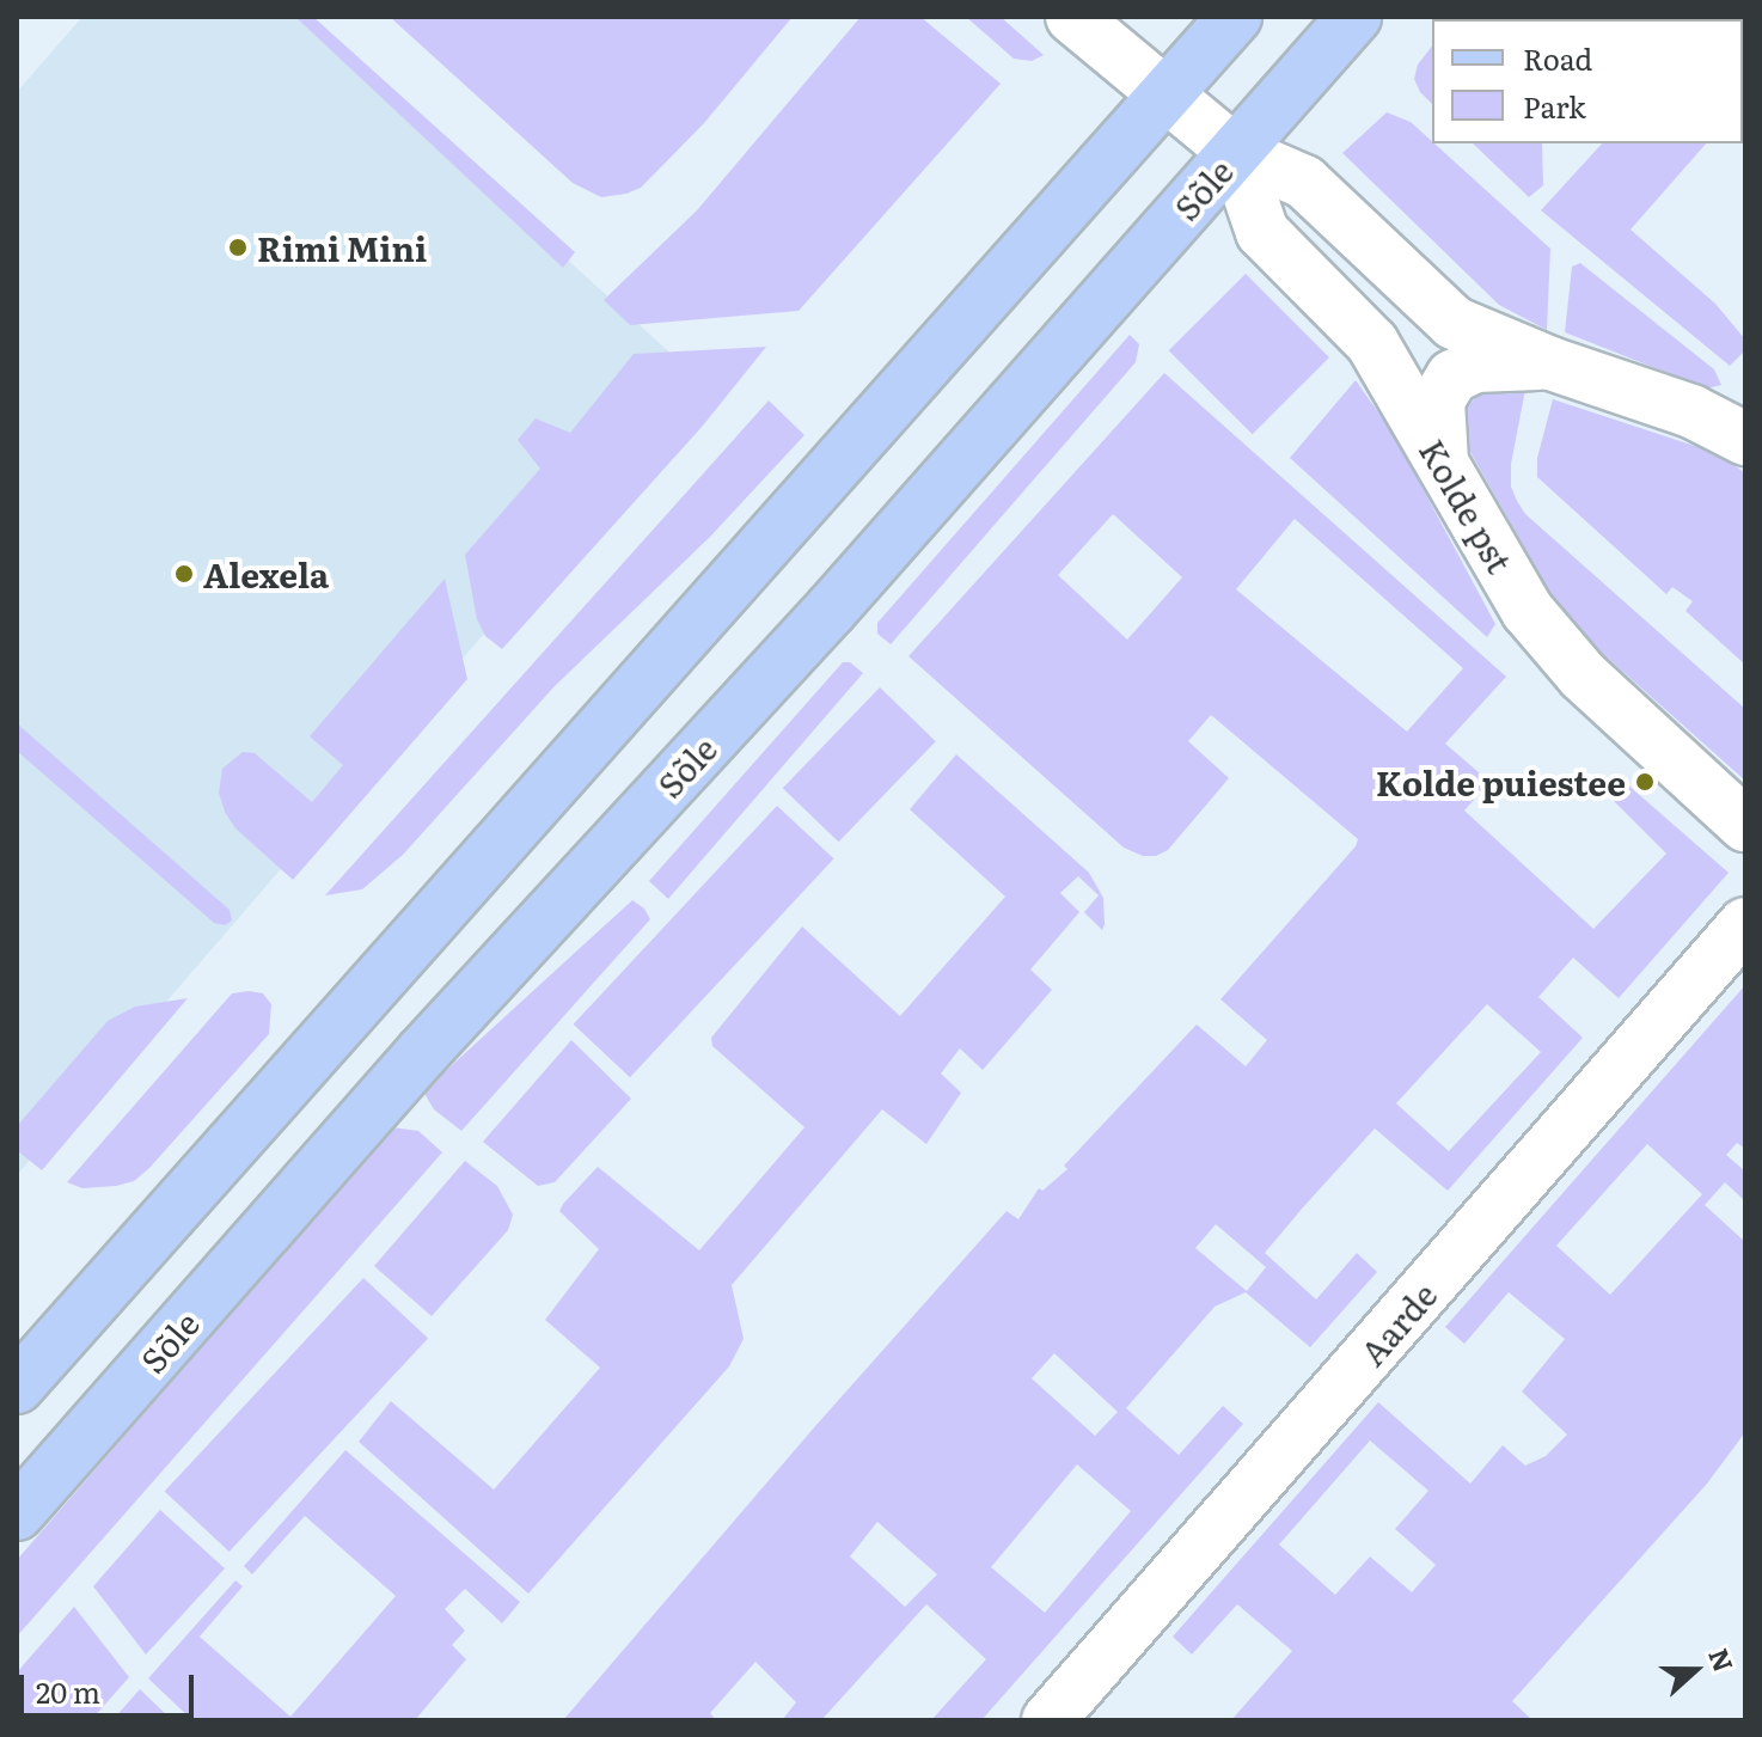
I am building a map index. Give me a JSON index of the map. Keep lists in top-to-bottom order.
{
  "streets": {
    "main road": ["Sõle"],
    "street": ["Kolde pst", "Aarde"]
  },
  "crossings": [
    ["Sõle", "Kolde pst"]
  ],
  "places": ["Rimi Mini", "Alexela", "Kolde puiestee"],
  "legend": ["Road", "Park"],
  "scale_bar": "20 m",
  "north": "right"
}
